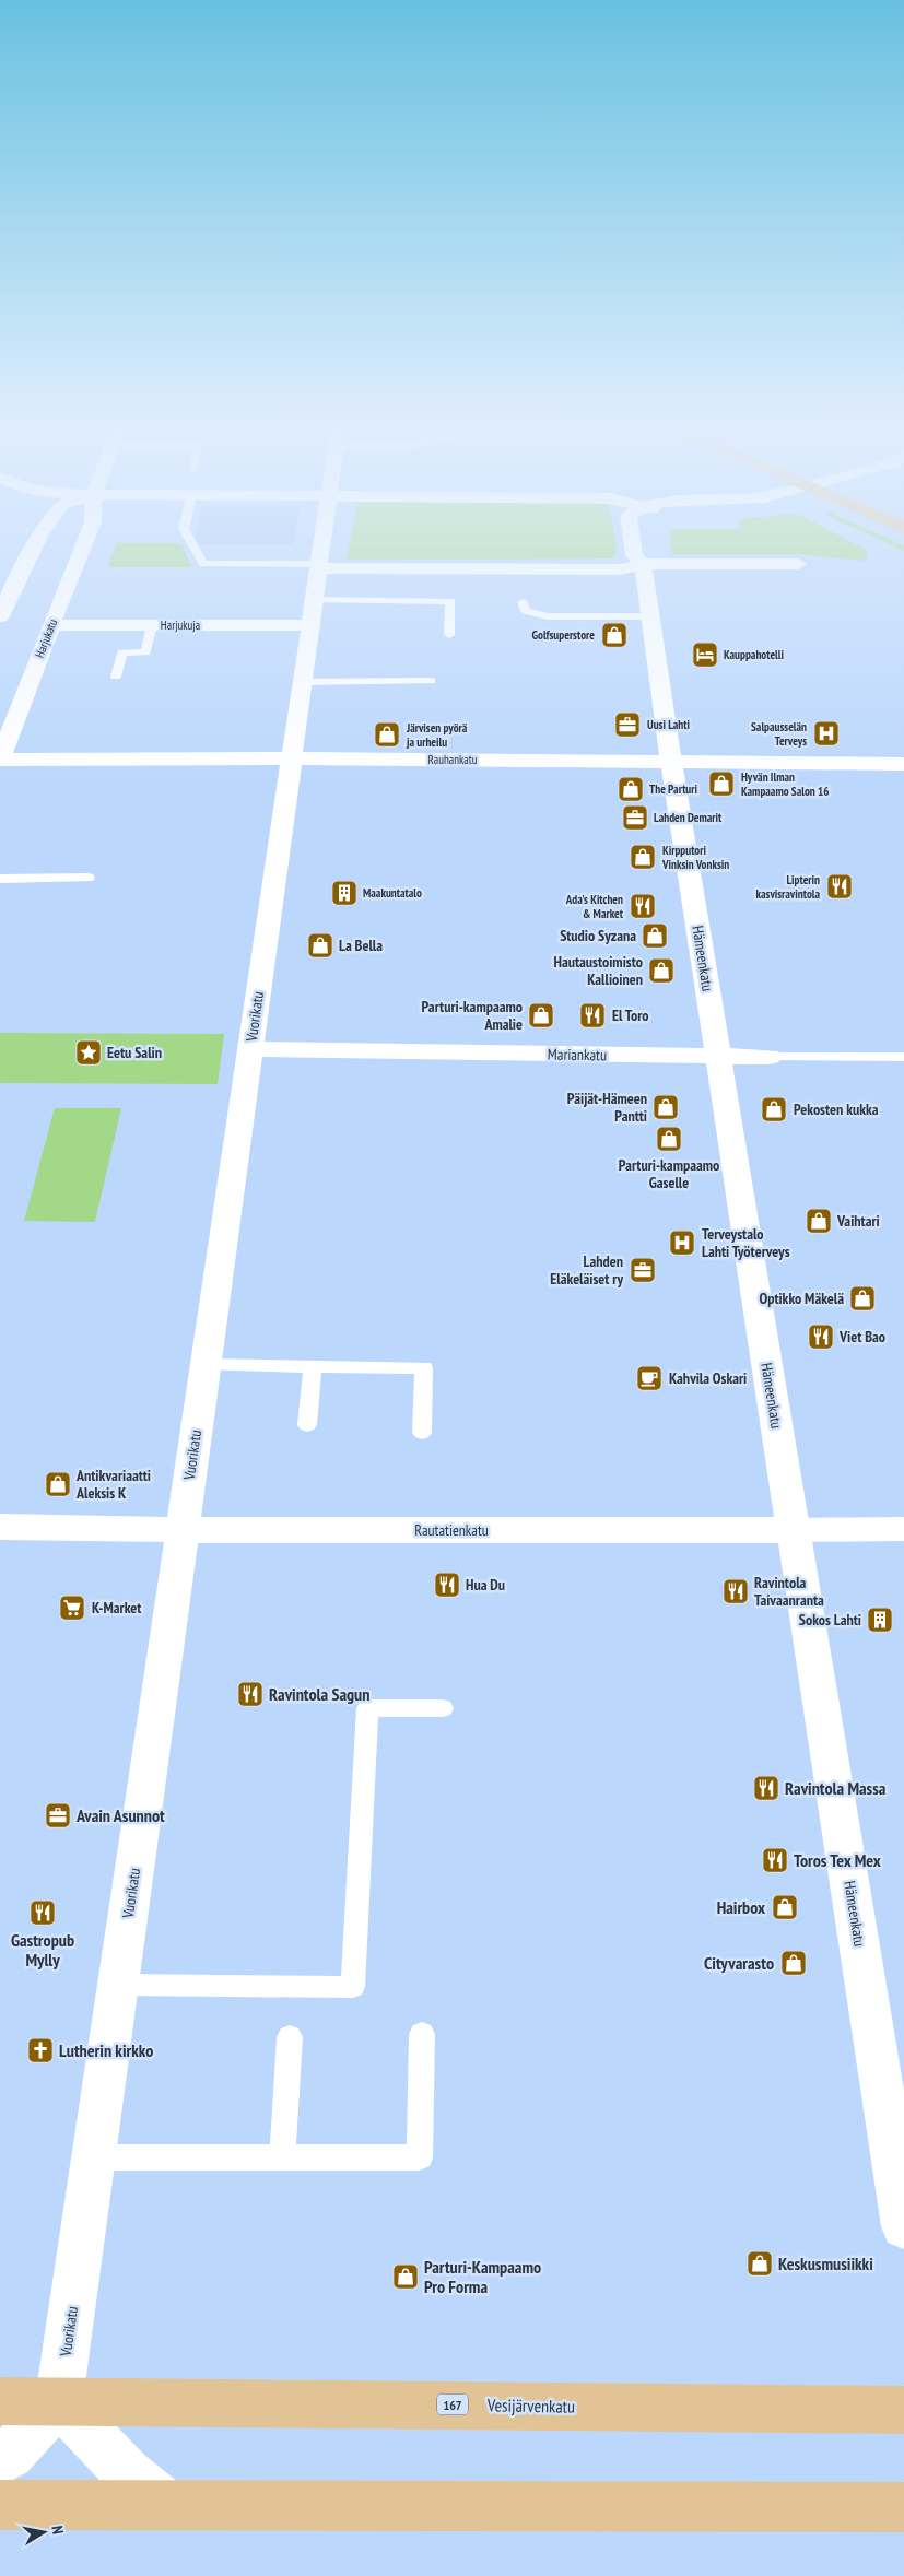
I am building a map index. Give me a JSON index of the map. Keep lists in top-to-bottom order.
{
  "streets": {
    "main road": ["167", "Vesijärvenkatu"],
    "street": [
      "Harjukuja",
      "Harjukatu",
      "Rauhankatu",
      "Hämeenkatu",
      "Vuorikatu",
      "Mariankatu",
      "Rautatienkatu"
    ]
  },
  "crossings": [
    ["Harjukuja", "Harjukatu"],
    ["Harjukuja", "Vuorikatu"],
    ["Harjukatu", "Rauhankatu"],
    ["Rauhankatu", "Hämeenkatu"],
    ["Rauhankatu", "Vuorikatu"],
    ["Hämeenkatu", "Mariankatu"],
    ["Hämeenkatu", "Rautatienkatu"],
    ["Vuorikatu", "Mariankatu"],
    ["Vuorikatu", "Rautatienkatu"],
    ["Vuorikatu", "Vesijärvenkatu"]
  ],
  "places": {
    "shop": [
      "Golfsuperstore",
      "Järvisen pyörä ja urheilu",
      "Hyvän Ilman Kampaamo Salon 16",
      "The Parturi",
      "Kirpputori Vinksin Vonksin",
      "Studio Syzana",
      "La Bella",
      "Hautaustoimisto Kallioinen",
      "Parturi-kampaamo Amalie",
      "Päijät-Hämeen Pantti",
      "Pekosten kukka",
      "Parturi-kampaamo Gaselle",
      "Vaihtari",
      "Optikko Mäkelä",
      "Antikvariaatti Aleksis K",
      "Hairbox",
      "Cityvarasto",
      "Keskusmusiikki",
      "Parturi-Kampaamo Pro Forma"
    ],
    "hotel": ["Kauppahotelli"],
    "office": [
      "Uusi Lahti",
      "Lahden Demarit",
      "Lahden Eläkeläiset ry",
      "Avain Asunnot"
    ],
    "hospital": ["Salpausselän Terveys", "Terveystalo Lahti Työterveys"],
    "restaurant": [
      "Lipterin kasvisravintola",
      "Ada's Kitchen & Market",
      "El Toro",
      "Viet Bao",
      "Hua Du",
      "Ravintola Taivaanranta",
      "Ravintola Sagun",
      "Ravintola Massa",
      "Toros Tex Mex",
      "Gastropub Mylly"
    ],
    "building": ["Maakuntatalo", "Sokos Lahti"],
    "place": ["Eetu Salin"],
    "cafe": ["Kahvila Oskari"],
    "supermarket": ["K-Market"],
    "church": ["Lutherin kirkko"]
  },
  "north": "right"
}
